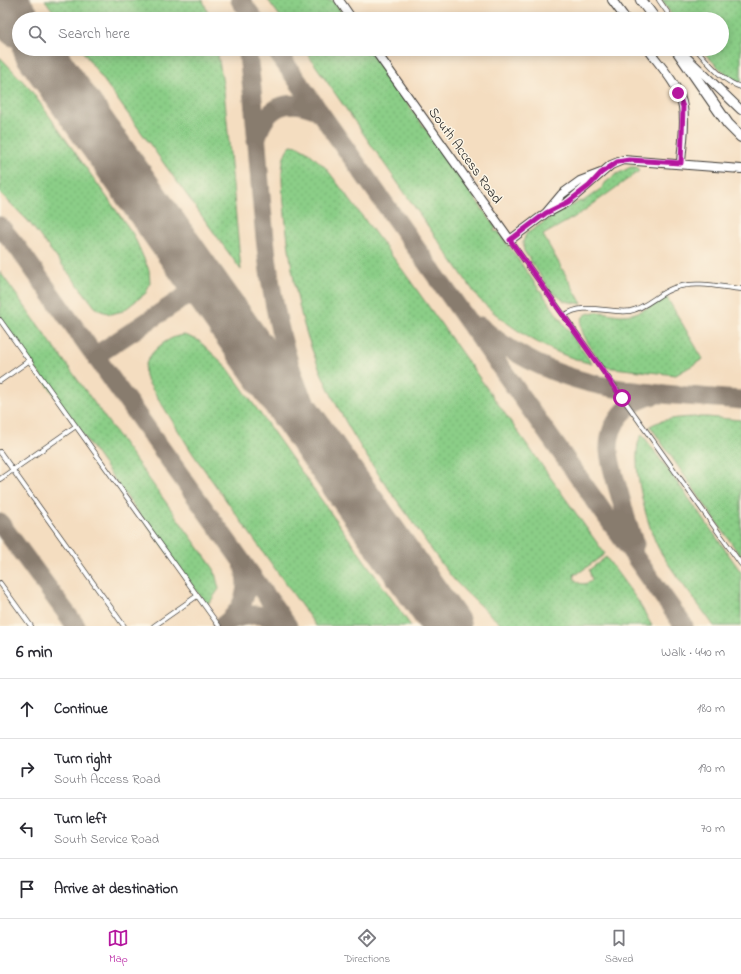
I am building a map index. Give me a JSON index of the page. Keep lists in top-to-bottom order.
{
  "streets": {
    "street": ["South Access Road"]
  },
  "page": {
    "search": "Search here",
    "heading": ["6 min", "Walk · 440 m"],
    "list": [
      ["Continue", "180 m"],
      ["Turn right", "South Access Road", "190 m"],
      ["Turn left", "South Service Road", "70 m"],
      "Arrive at destination"
    ],
    "nav": ["Map", "Directions", "Saved"]
  }
}
